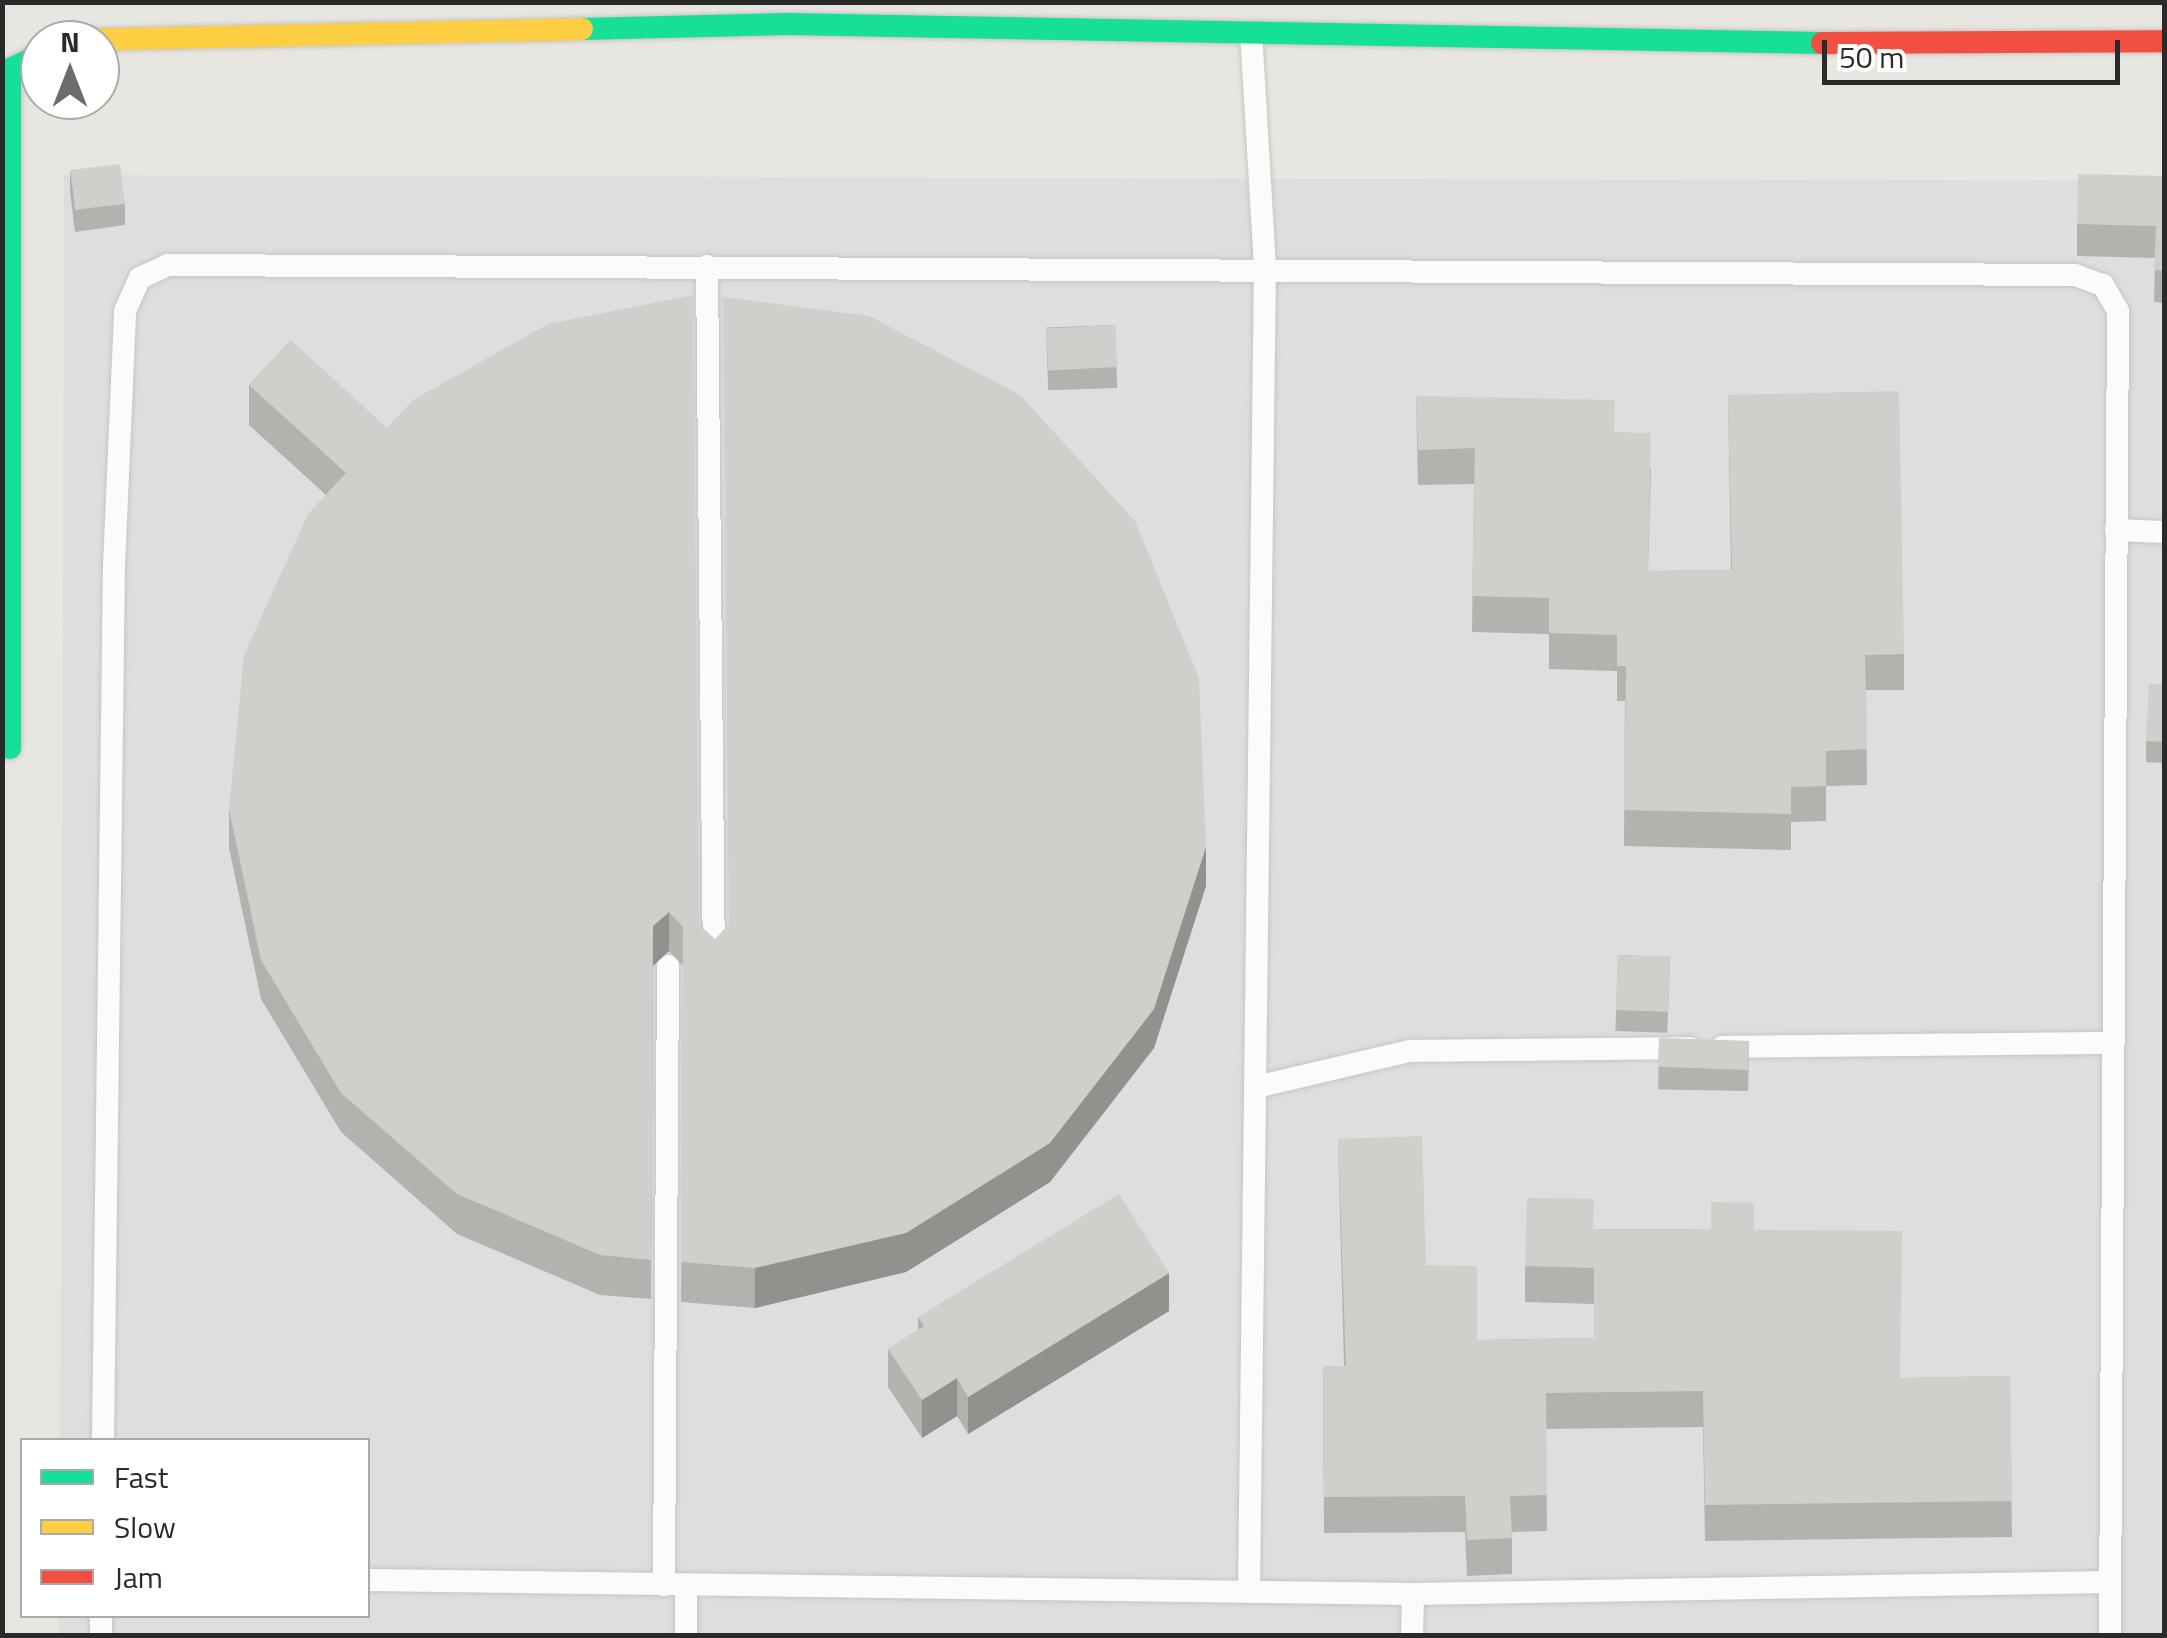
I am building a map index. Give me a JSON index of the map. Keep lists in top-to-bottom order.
{
  "legend": ["Fast", "Slow", "Jam"],
  "scale_bar": "50 m",
  "north": "top"
}
